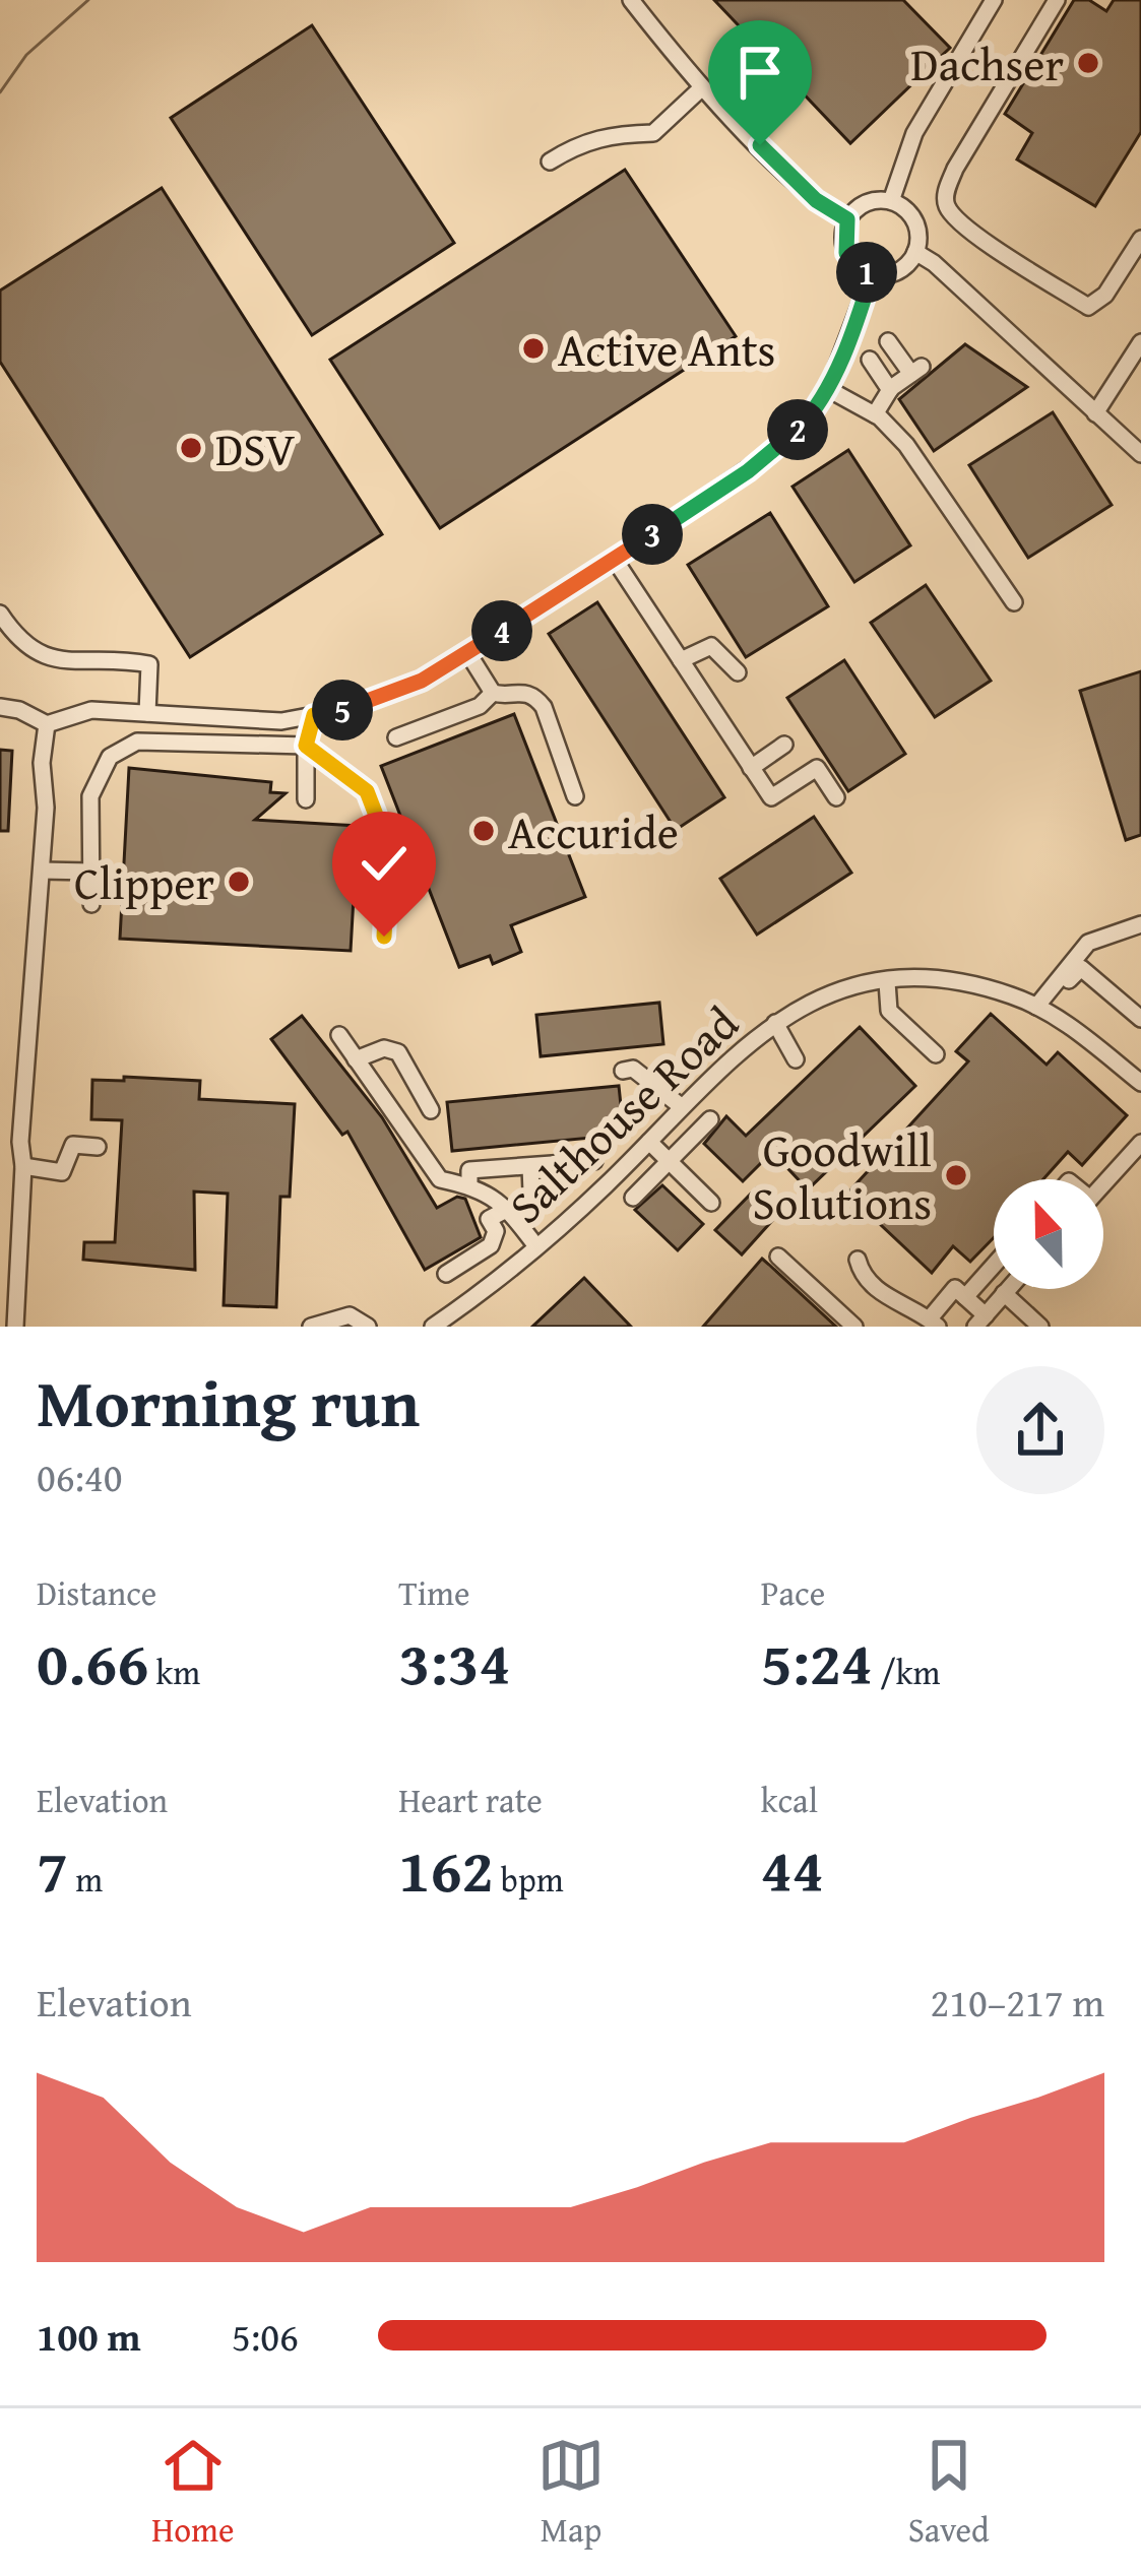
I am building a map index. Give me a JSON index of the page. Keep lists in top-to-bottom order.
{
  "streets": {
    "street": ["Salthouse Road"]
  },
  "places": [
    "Dachser",
    "Active Ants",
    "DSV",
    "Accuride",
    "Clipper",
    "Goodwill Solutions"
  ],
  "north": "top",
  "page": {
    "pins": [
      "1",
      "2",
      "3",
      "4",
      "5"
    ],
    "heading": ["Morning run", "06:40"],
    "stats": [
      ["Distance", "0.66 km"],
      ["Time", "3:34"],
      ["Pace", "5:24 /km"],
      ["Elevation", "7 m"],
      ["Heart rate", "162 bpm"],
      ["kcal", "44"]
    ],
    "chart": ["Elevation", "210–217 m"],
    "list": [
      {
        "name": "100 m",
        "note": "5:06"
      }
    ],
    "tabs": ["Home", "Map", "Saved"]
  }
}
